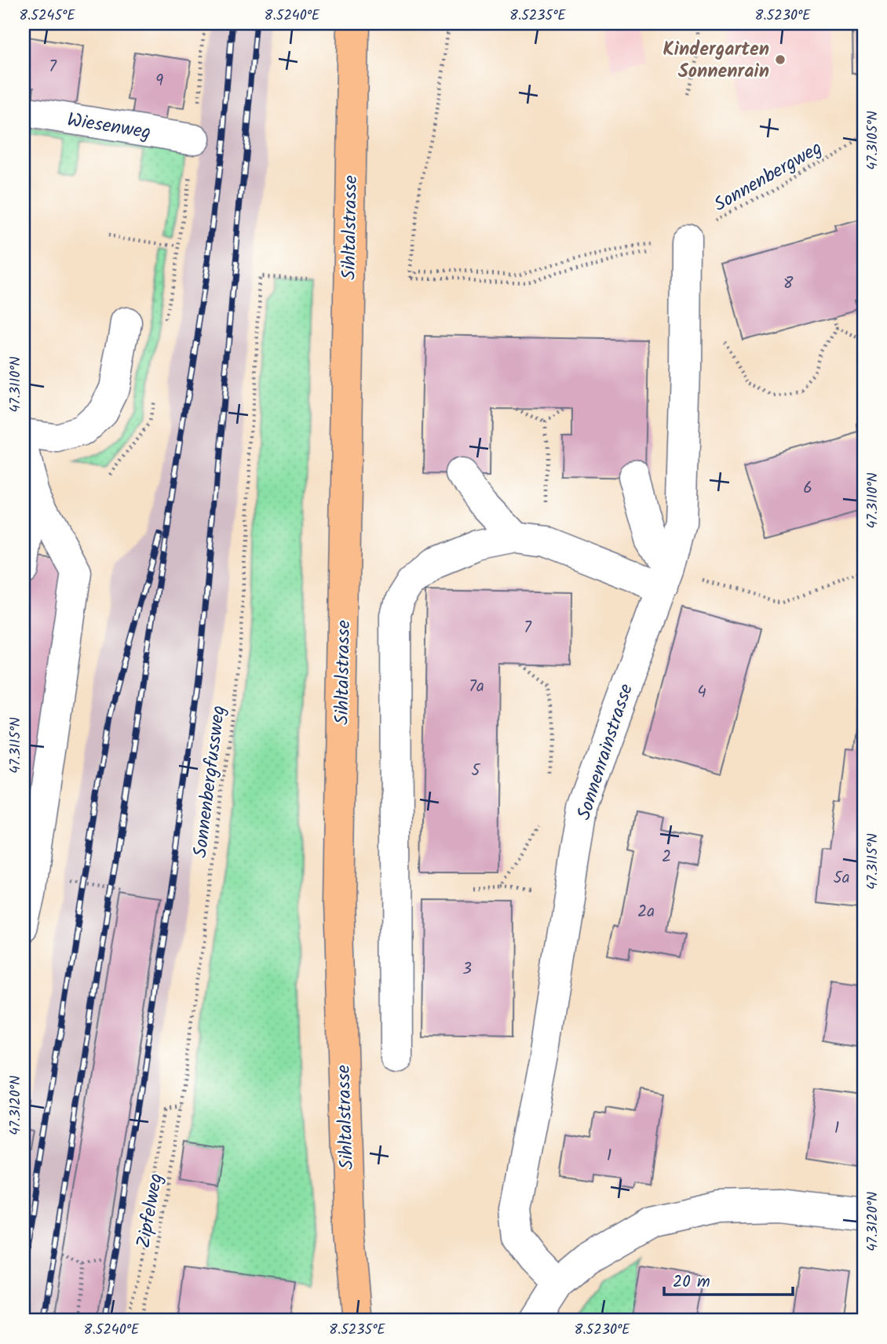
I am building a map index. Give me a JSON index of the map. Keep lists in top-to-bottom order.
{
  "streets": {
    "main road": ["Sihltalstrasse"],
    "street": ["Wiesenweg", "Sonnenrainstrasse"],
    "path": ["Sonnenbergweg", "Sonnenbergfussweg", "Zipfelweg"]
  },
  "crossings": [
    ["Sonnenbergweg", "Sonnenrainstrasse"],
    ["Sonnenbergfussweg", "Zipfelweg"]
  ],
  "places": ["Kindergarten Sonnenrain"],
  "house_numbers": [
    "7",
    "9",
    "8",
    "6",
    "7",
    "7a",
    "4",
    "5",
    "2",
    "5a",
    "2a",
    "3",
    "1",
    "1"
  ],
  "scale_bar": "20 m",
  "coordinates": [
    "8.5245°E",
    "8.5240°E",
    "8.5235°E",
    "8.5230°E",
    "47.3105°N",
    "47.3110°N",
    "47.3115°N",
    "47.3120°N"
  ]
}
